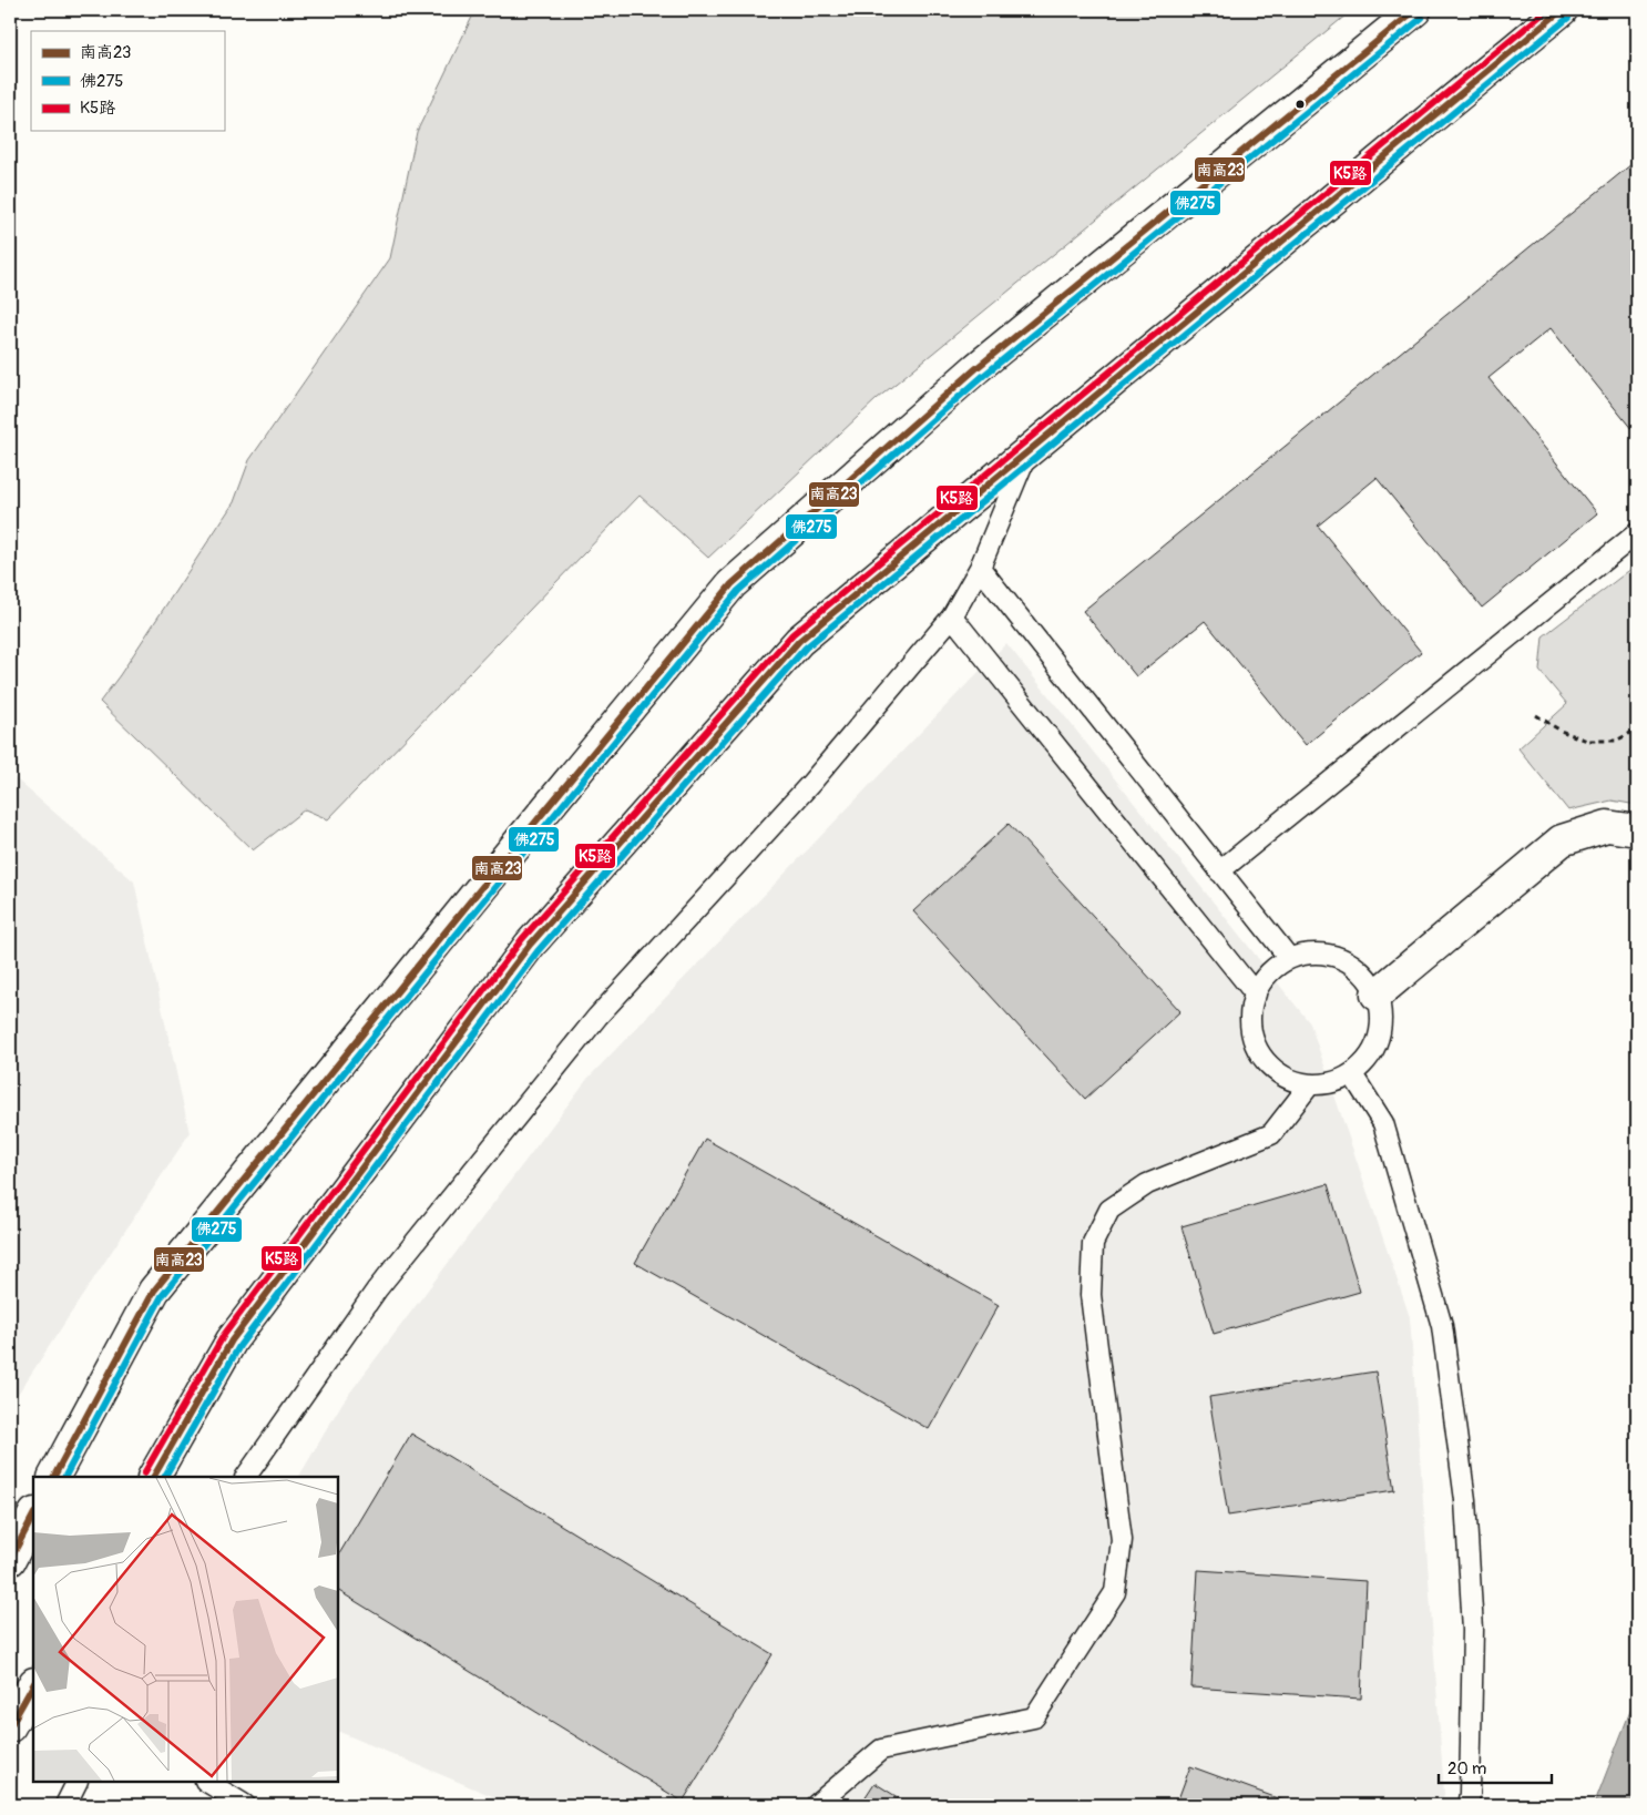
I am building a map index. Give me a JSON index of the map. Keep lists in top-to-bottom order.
{
  "lines": ["transit line 南高23", "transit line K5路", "transit line 佛275"],
  "legend": ["南高23", "佛275", "K5路"],
  "scale_bar": "20 m"
}
